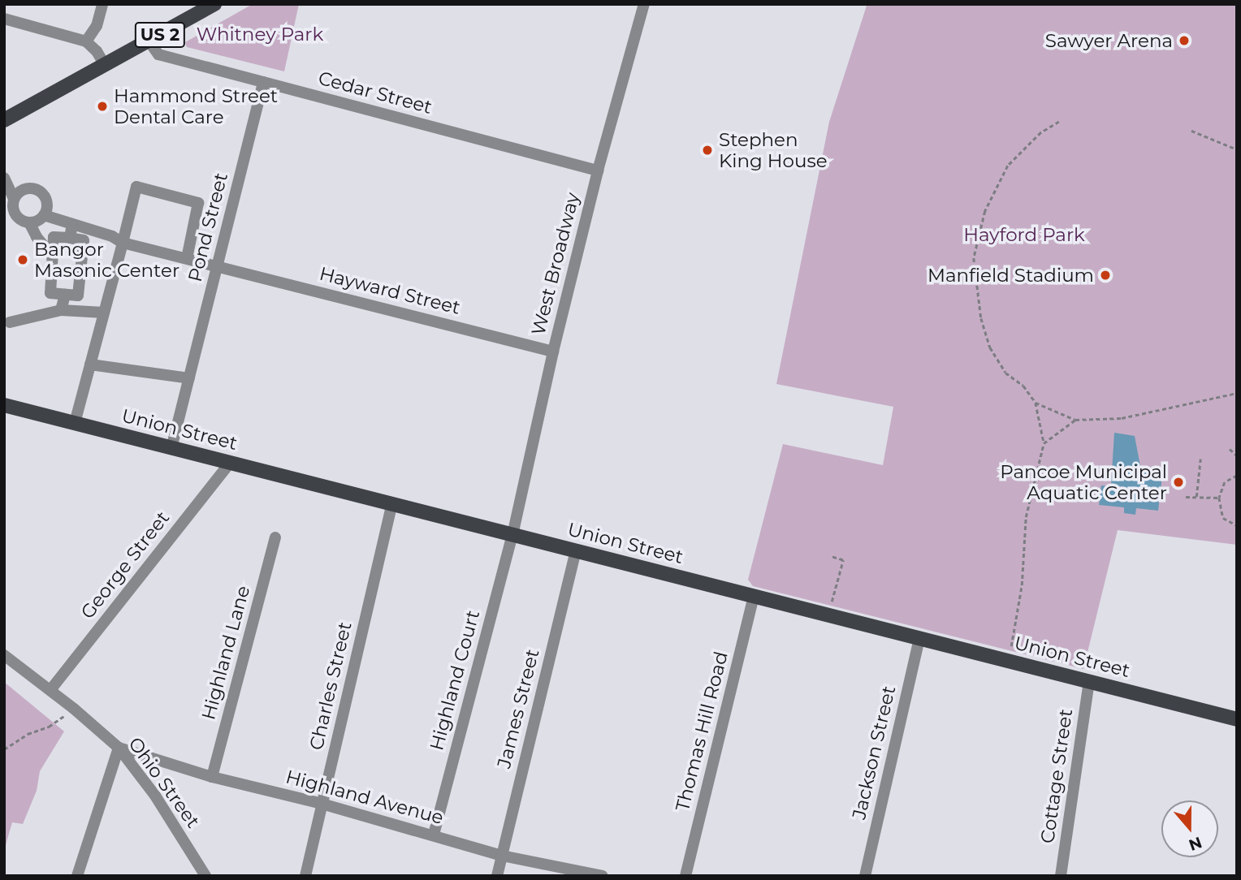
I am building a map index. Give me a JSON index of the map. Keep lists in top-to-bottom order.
{
  "streets": {
    "main road": ["US 2", "Union Street"],
    "street": [
      "Cedar Street",
      "Pond Street",
      "West Broadway",
      "Hayward Street",
      "George Street",
      "Highland Lane",
      "Highland Court",
      "Charles Street",
      "James Street",
      "Thomas Hill Road",
      "Jackson Street",
      "Cottage Street",
      "Ohio Street",
      "Highland Avenue"
    ]
  },
  "crossings": [
    ["US 2", "Cedar Street"],
    ["Cedar Street", "Pond Street"],
    ["Cedar Street", "West Broadway"],
    ["Pond Street", "Hayward Street"],
    ["Pond Street", "Union Street"],
    ["West Broadway", "Hayward Street"],
    ["West Broadway", "Union Street"],
    ["West Broadway", "Highland Court"],
    ["Union Street", "George Street"],
    ["Union Street", "Highland Court"],
    ["Union Street", "Charles Street"],
    ["Union Street", "James Street"],
    ["Union Street", "Thomas Hill Road"],
    ["Union Street", "Jackson Street"],
    ["Union Street", "Cottage Street"],
    ["George Street", "Ohio Street"],
    ["Highland Lane", "Highland Avenue"],
    ["Highland Court", "Highland Avenue"],
    ["Charles Street", "Highland Avenue"],
    ["James Street", "Highland Avenue"],
    ["Ohio Street", "Highland Avenue"]
  ],
  "parks": ["Whitney Park", "Hayford Park"],
  "places": [
    "Sawyer Arena",
    "Hammond Street Dental Care",
    "Stephen King House",
    "Bangor Masonic Center",
    "Manfield Stadium",
    "Pancoe Municipal Aquatic Center"
  ],
  "north": "bottom"
}
